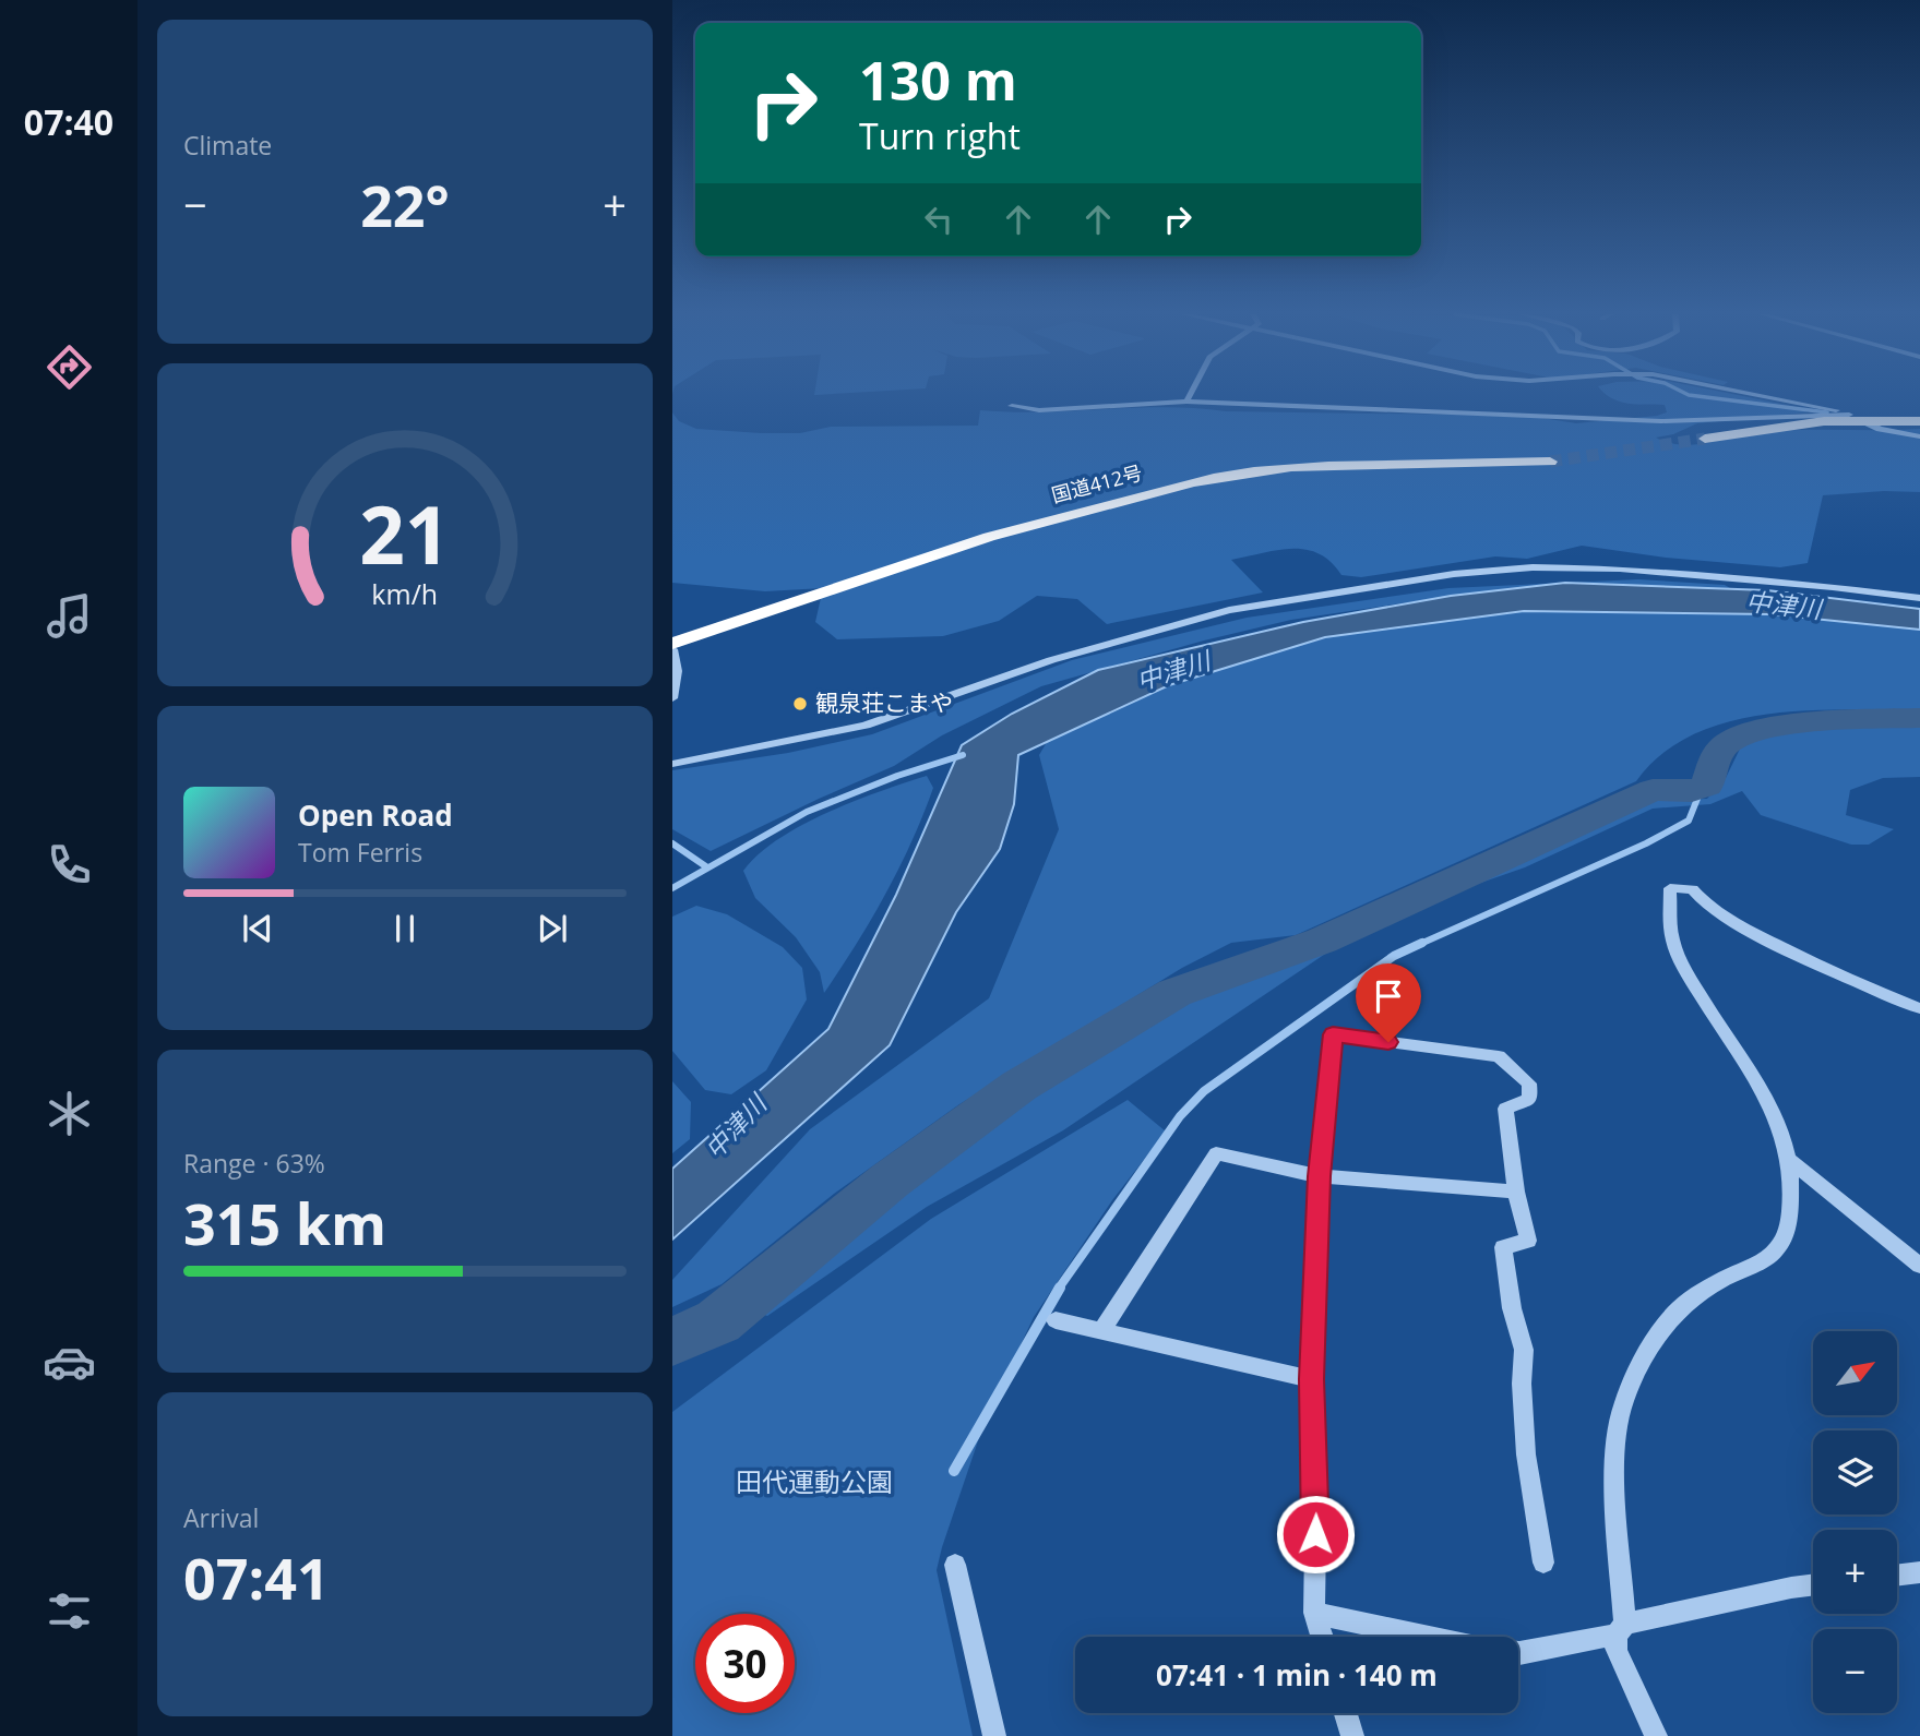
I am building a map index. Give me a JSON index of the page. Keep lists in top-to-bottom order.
{
  "streets": {
    "highway": ["国道412号"]
  },
  "water": ["中津川"],
  "parks": ["田代運動公園"],
  "places": ["観泉荘こまや"],
  "north": "top right",
  "page": {
    "tabs": "07:40",
    "tile": [
      "Climate",
      ["Range · 63%", "315 km"],
      ["Arrival", "07:41"]
    ],
    "turn": ["130 m", "Turn right"],
    "heat": ["−", "22°", "+"],
    "song": ["Open Road", "Tom Ferris"],
    "map_buttons": ["+", "−"],
    "limit": "30",
    "trip": "07:41 · 1 min · 140 m",
    "gauge": ["21", "km/h"]
  }
}
